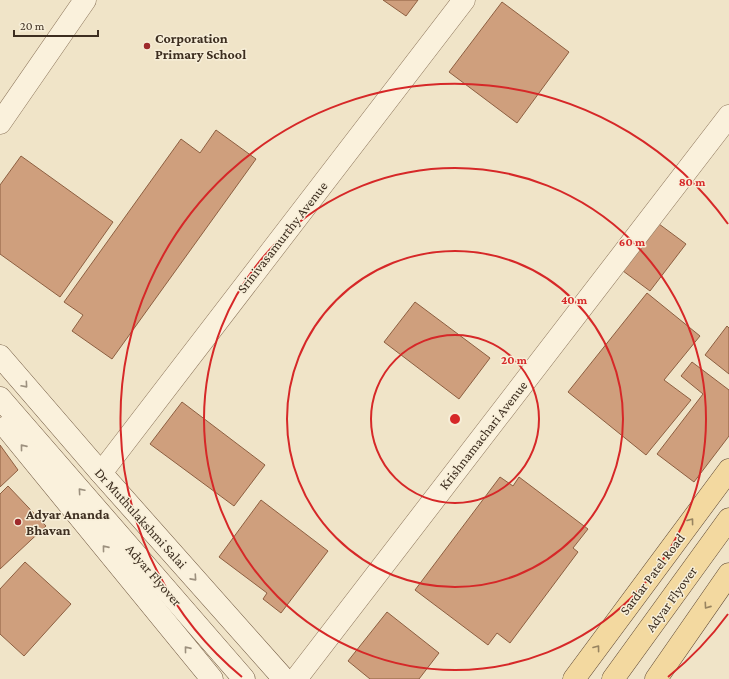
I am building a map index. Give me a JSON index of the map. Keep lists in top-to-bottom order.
{
  "streets": {
    "main road": ["Sardar Patel Road", "Adyar Flyover"],
    "street": ["Srinivasamurthy Avenue", "Krishnamachari Avenue", "Dr Muthulakshmi Salai"]
  },
  "crossings": [
    ["Srinivasamurthy Avenue", "Dr Muthulakshmi Salai"]
  ],
  "places": ["Corporation Primary School", "Adyar Ananda Bhavan"],
  "scale_bar": "20 m",
  "rings": [
    "80 m",
    "60 m",
    "40 m",
    "20 m"
  ]
}
